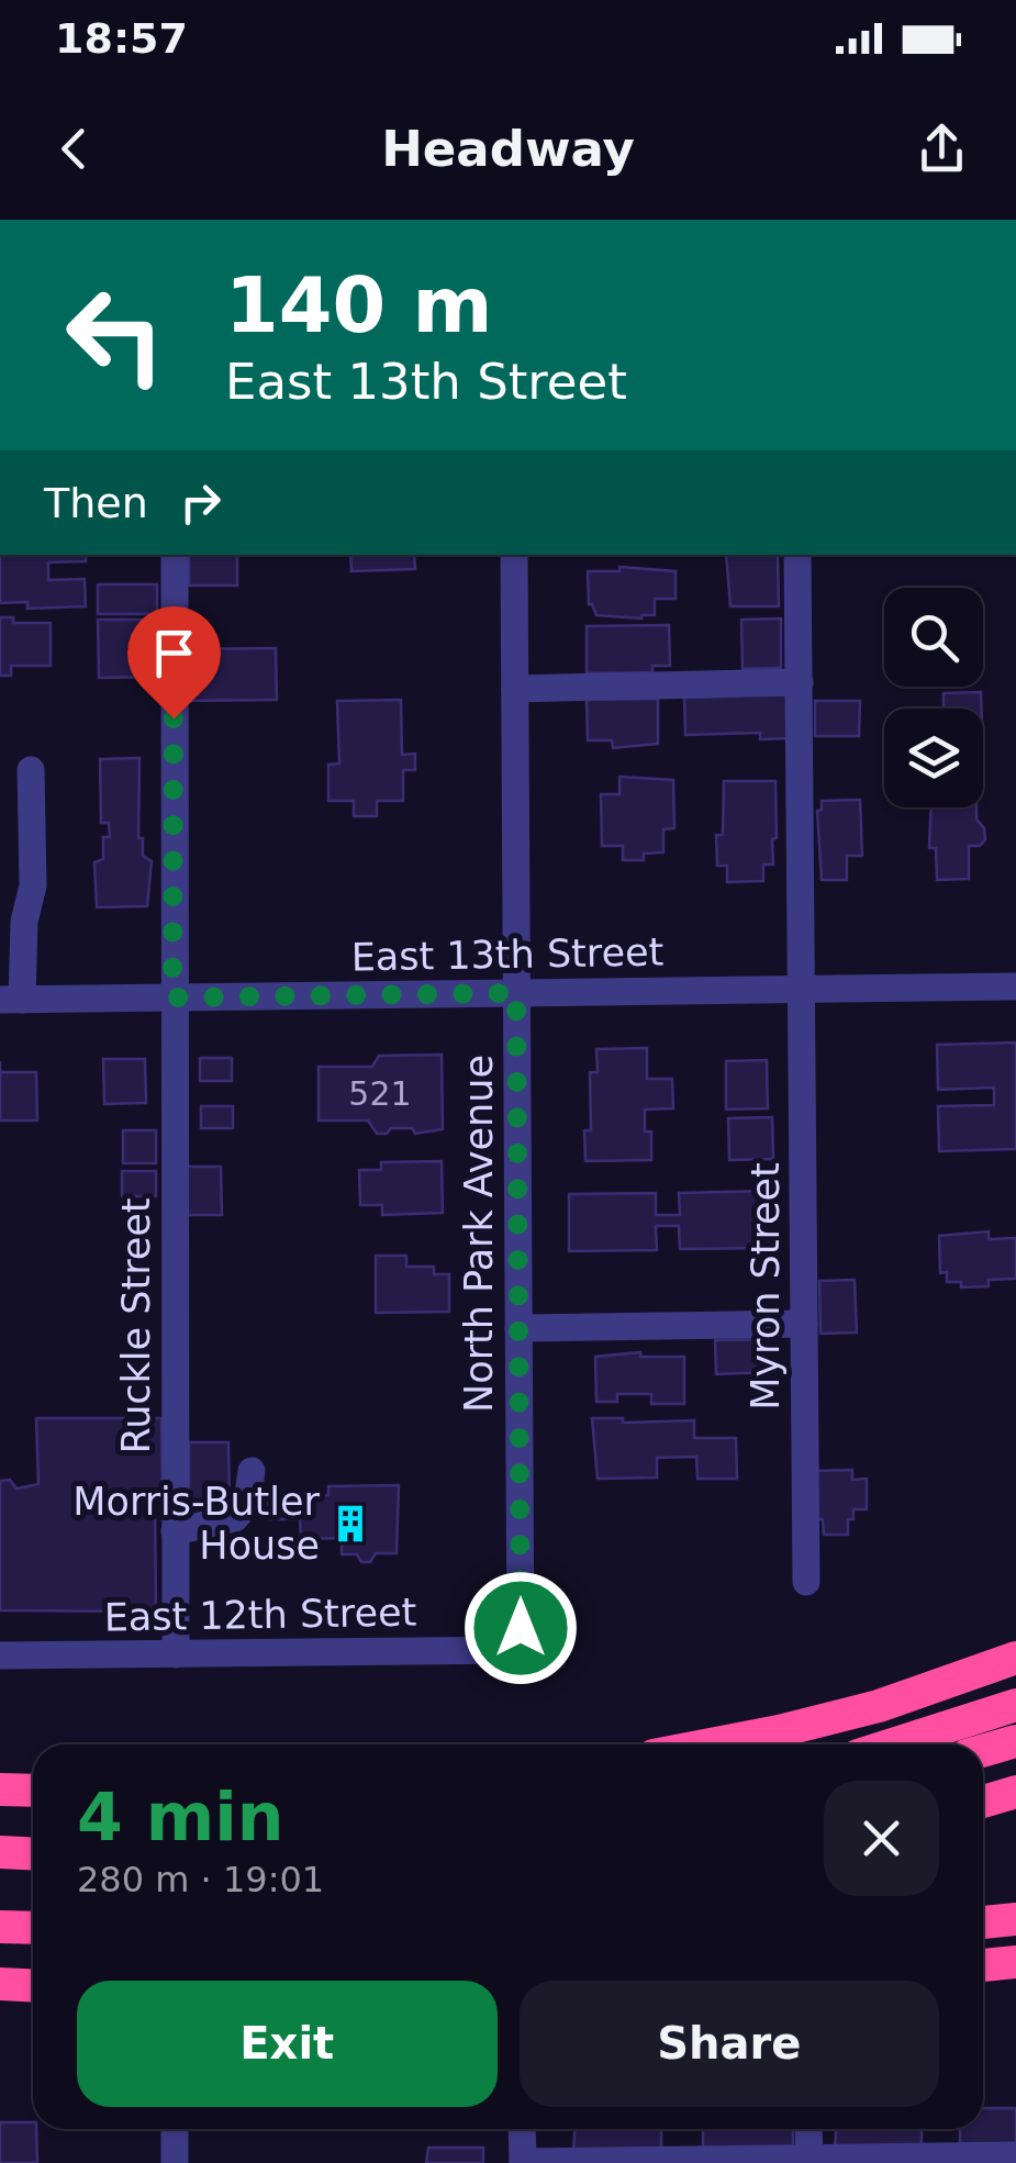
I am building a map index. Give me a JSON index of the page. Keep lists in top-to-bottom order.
{
  "streets": {
    "street": [
      "East 13th Street",
      "North Park Avenue",
      "Myron Street",
      "Ruckle Street",
      "East 12th Street"
    ]
  },
  "crossings": [
    ["East 13th Street", "North Park Avenue"],
    ["East 13th Street", "Myron Street"],
    ["East 13th Street", "Ruckle Street"],
    ["North Park Avenue", "East 12th Street"],
    ["Ruckle Street", "East 12th Street"]
  ],
  "places": {
    "building": ["Morris-Butler House"]
  },
  "house_numbers": ["521"],
  "page": {
    "status": "18:57",
    "header": "Headway",
    "turn": ["140 m", "East 13th Street"],
    "then": "Then",
    "heading": ["4 min", "280 m · 19:01"],
    "buttons": ["Exit", "Share"]
  }
}
